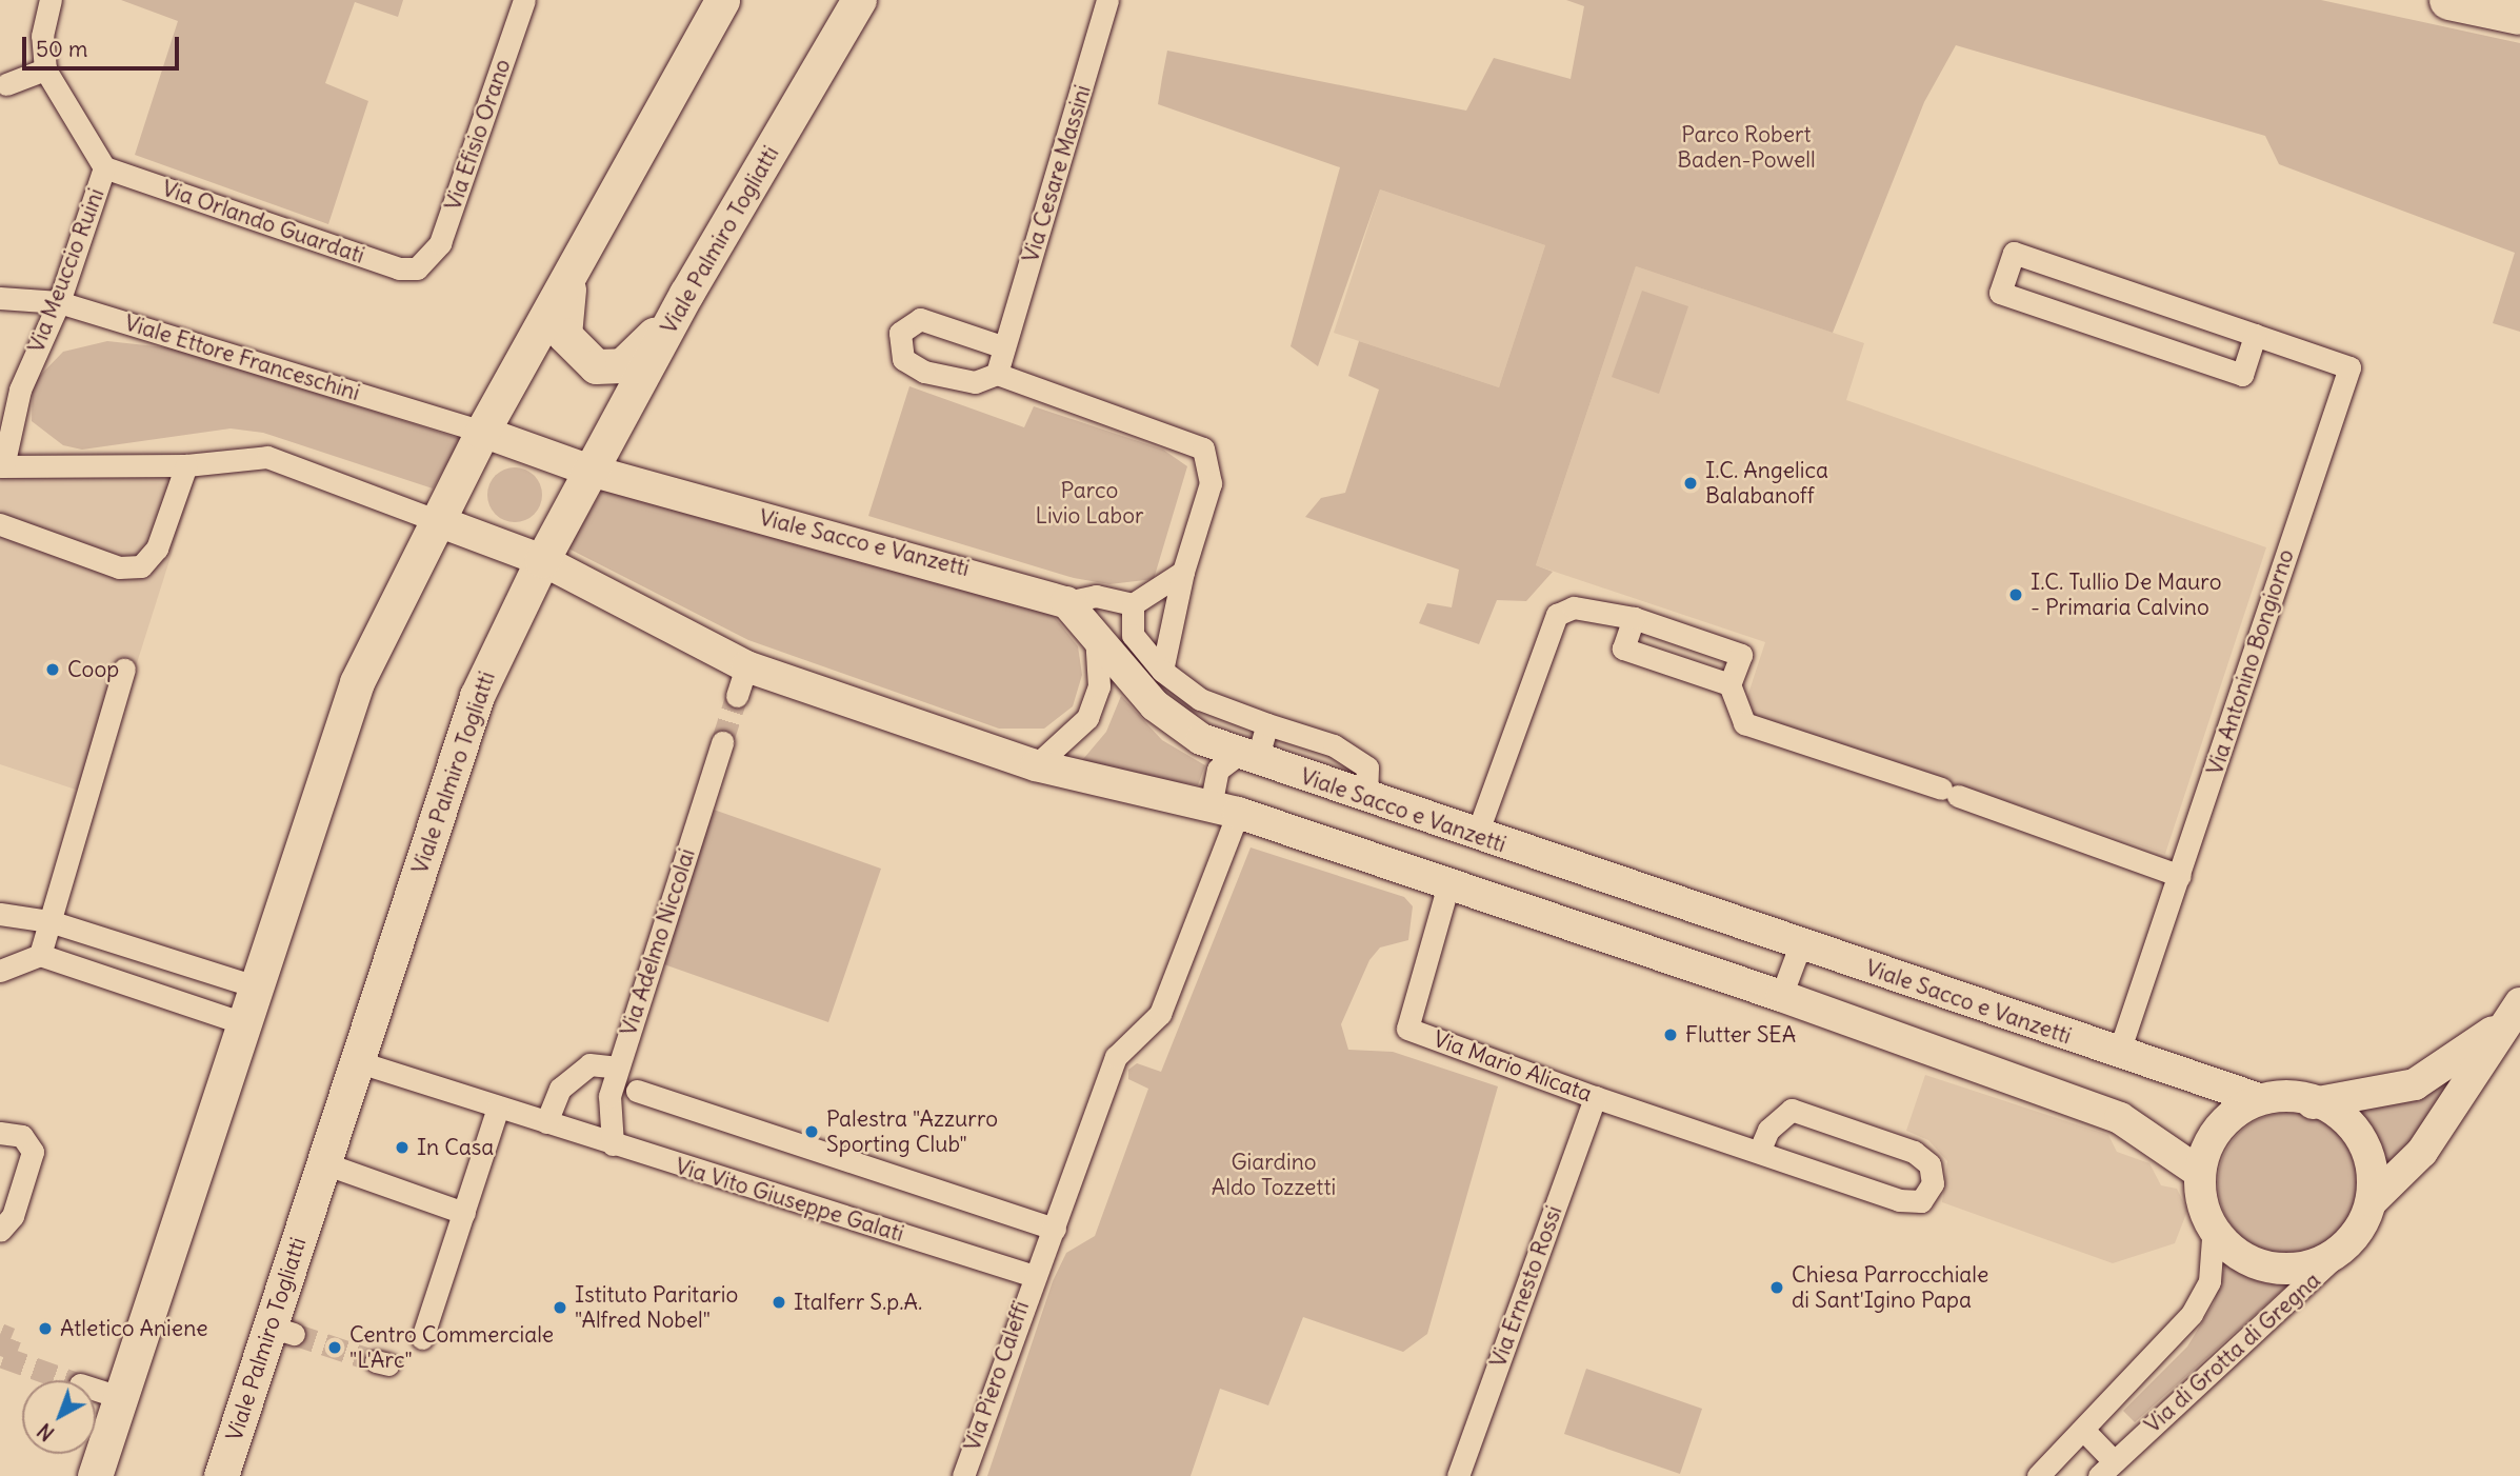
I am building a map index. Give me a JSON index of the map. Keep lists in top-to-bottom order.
{
  "streets": {
    "main road": ["Viale Palmiro Togliatti"],
    "street": [
      "Via Efisio Orano",
      "Via Cesare Massini",
      "Via Orlando Guardati",
      "Via Meuccio Ruini",
      "Viale Ettore Franceschini",
      "Viale Sacco e Vanzetti",
      "Via Antonino Bongiorno",
      "Via Adelmo Niccolai",
      "Via Mario Alicata",
      "Via Vito Giuseppe Galati",
      "Via Ernesto Rossi",
      "Via di Grotta di Gregna",
      "Via Piero Caleffi"
    ]
  },
  "crossings": [
    ["Via Efisio Orano", "Via Orlando Guardati"],
    ["Via Orlando Guardati", "Via Meuccio Ruini"],
    ["Viale Palmiro Togliatti", "Viale Sacco e Vanzetti"],
    ["Via Meuccio Ruini", "Viale Ettore Franceschini"],
    ["Viale Ettore Franceschini", "Viale Sacco e Vanzetti"],
    ["Viale Sacco e Vanzetti", "Via Antonino Bongiorno"],
    ["Viale Sacco e Vanzetti", "Via di Grotta di Gregna"],
    ["Via Adelmo Niccolai", "Via Vito Giuseppe Galati"],
    ["Via Mario Alicata", "Via Ernesto Rossi"],
    ["Via Vito Giuseppe Galati", "Via Piero Caleffi"]
  ],
  "parks": ["Parco Robert Baden-Powell", "Parco Livio Labor", "Giardino Aldo Tozzetti"],
  "places": [
    "I.C. Angelica Balabanoff",
    "I.C. Tullio De Mauro - Primaria Calvino",
    "Coop",
    "Flutter SEA",
    "Palestra \"Azzurro Sporting Club\"",
    "In Casa",
    "Chiesa Parrocchiale di Sant'Igino Papa",
    "Italferr S.p.A.",
    "Istituto Paritario \"Alfred Nobel\"",
    "Atletico Aniene",
    "Centro Commerciale \"L'Arc\""
  ],
  "scale_bar": "50 m",
  "north": "bottom left"
}
